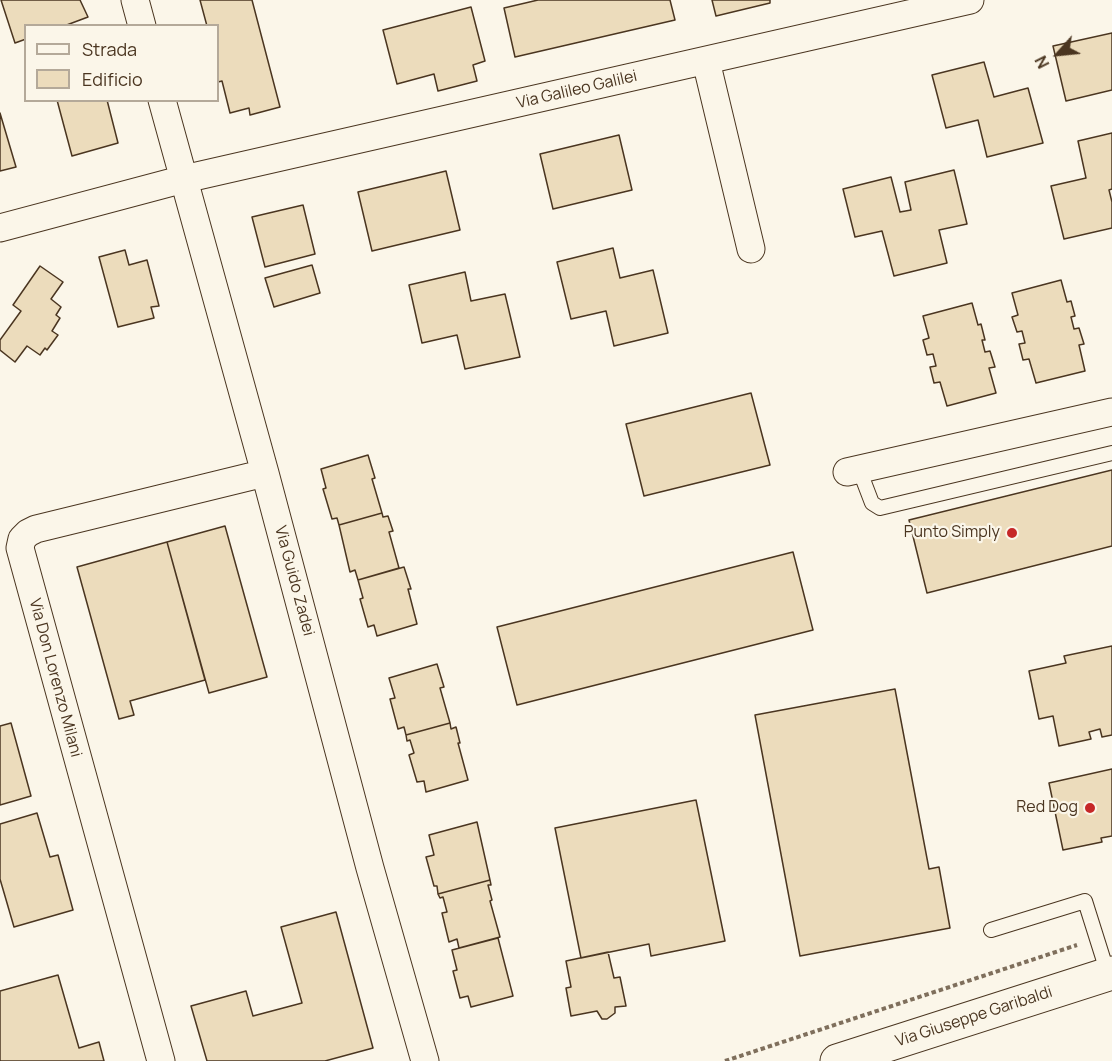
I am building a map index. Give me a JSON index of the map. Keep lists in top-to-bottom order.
{
  "streets": {
    "street": [
      "Via Galileo Galilei",
      "Via Guido Zadei",
      "Via Don Lorenzo Milani",
      "Via Giuseppe Garibaldi"
    ]
  },
  "crossings": [
    ["Via Galileo Galilei", "Via Guido Zadei"],
    ["Via Guido Zadei", "Via Don Lorenzo Milani"]
  ],
  "places": ["Punto Simply", "Red Dog"],
  "legend": ["Strada", "Edificio"],
  "north": "bottom left"
}
